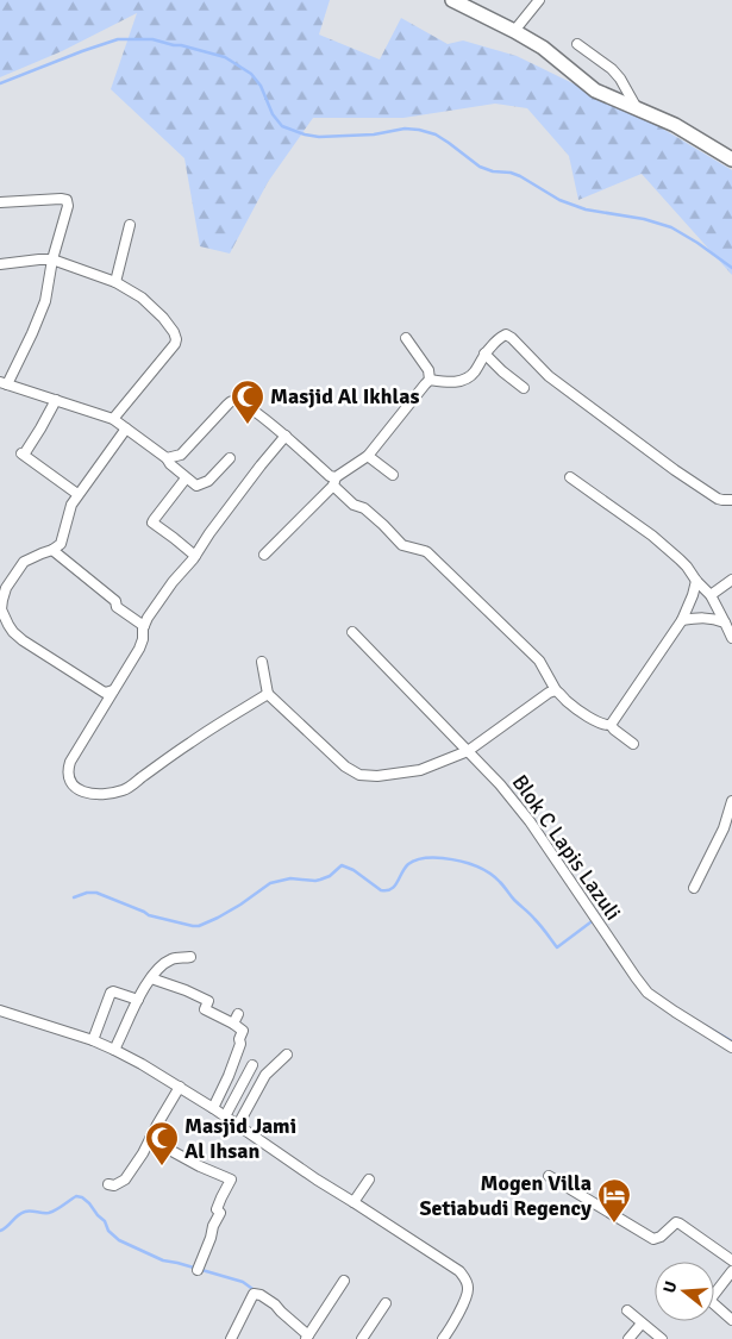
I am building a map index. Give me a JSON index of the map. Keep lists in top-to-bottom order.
{
  "streets": {
    "street": ["Blok C Lapis Lazuli"]
  },
  "places": {
    "mosque": ["Masjid Al Ikhlas", "Masjid Jami Al Ihsan"],
    "hotel": ["Mogen Villa Setiabudi Regency"]
  },
  "north": "left"
}
